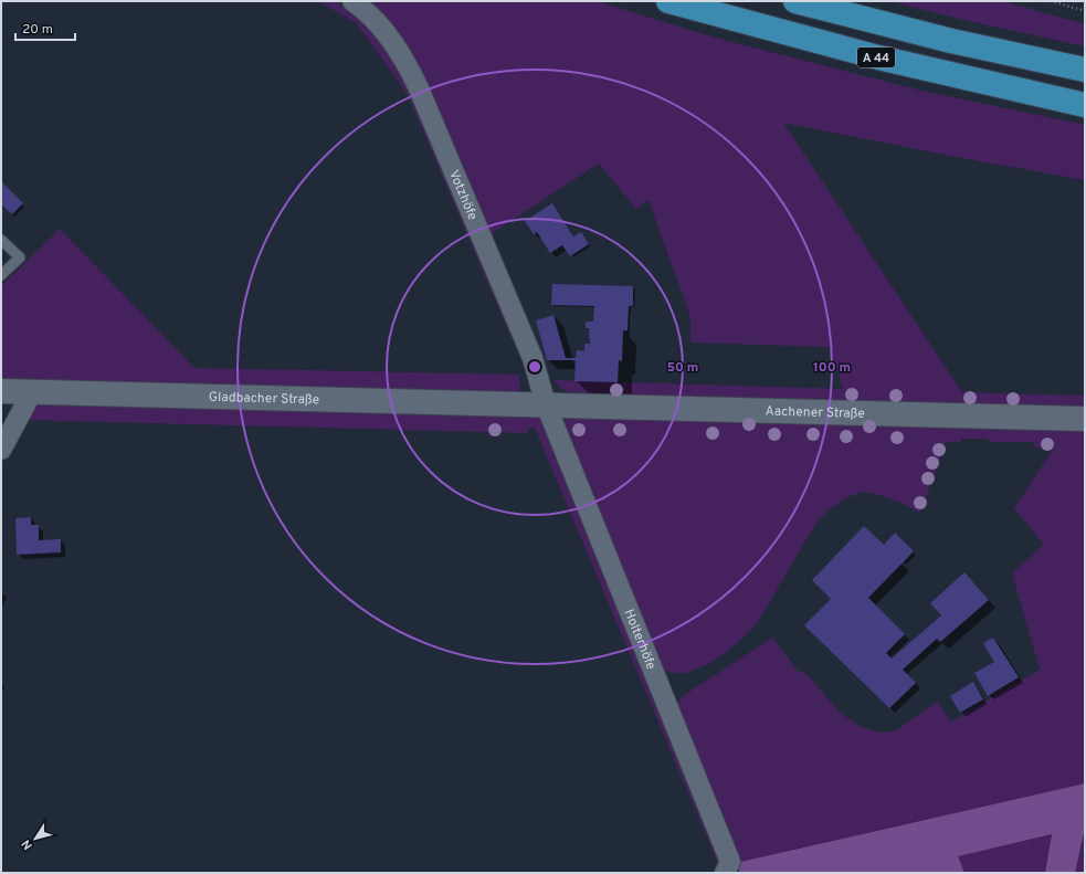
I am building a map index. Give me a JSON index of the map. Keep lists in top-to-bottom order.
{
  "streets": {
    "highway": ["A 44"],
    "street": [
      "Votzhöfe",
      "Gladbacher Straße",
      "Aachener Straße",
      "Holterhöfe"
    ]
  },
  "crossings": [
    ["Votzhöfe", "Gladbacher Straße"],
    ["Votzhöfe", "Aachener Straße"],
    ["Votzhöfe", "Holterhöfe"],
    ["Gladbacher Straße", "Aachener Straße"],
    ["Gladbacher Straße", "Holterhöfe"],
    ["Aachener Straße", "Holterhöfe"]
  ],
  "scale_bar": "20 m",
  "north": "bottom left",
  "rings": ["50 m", "100 m"]
}
